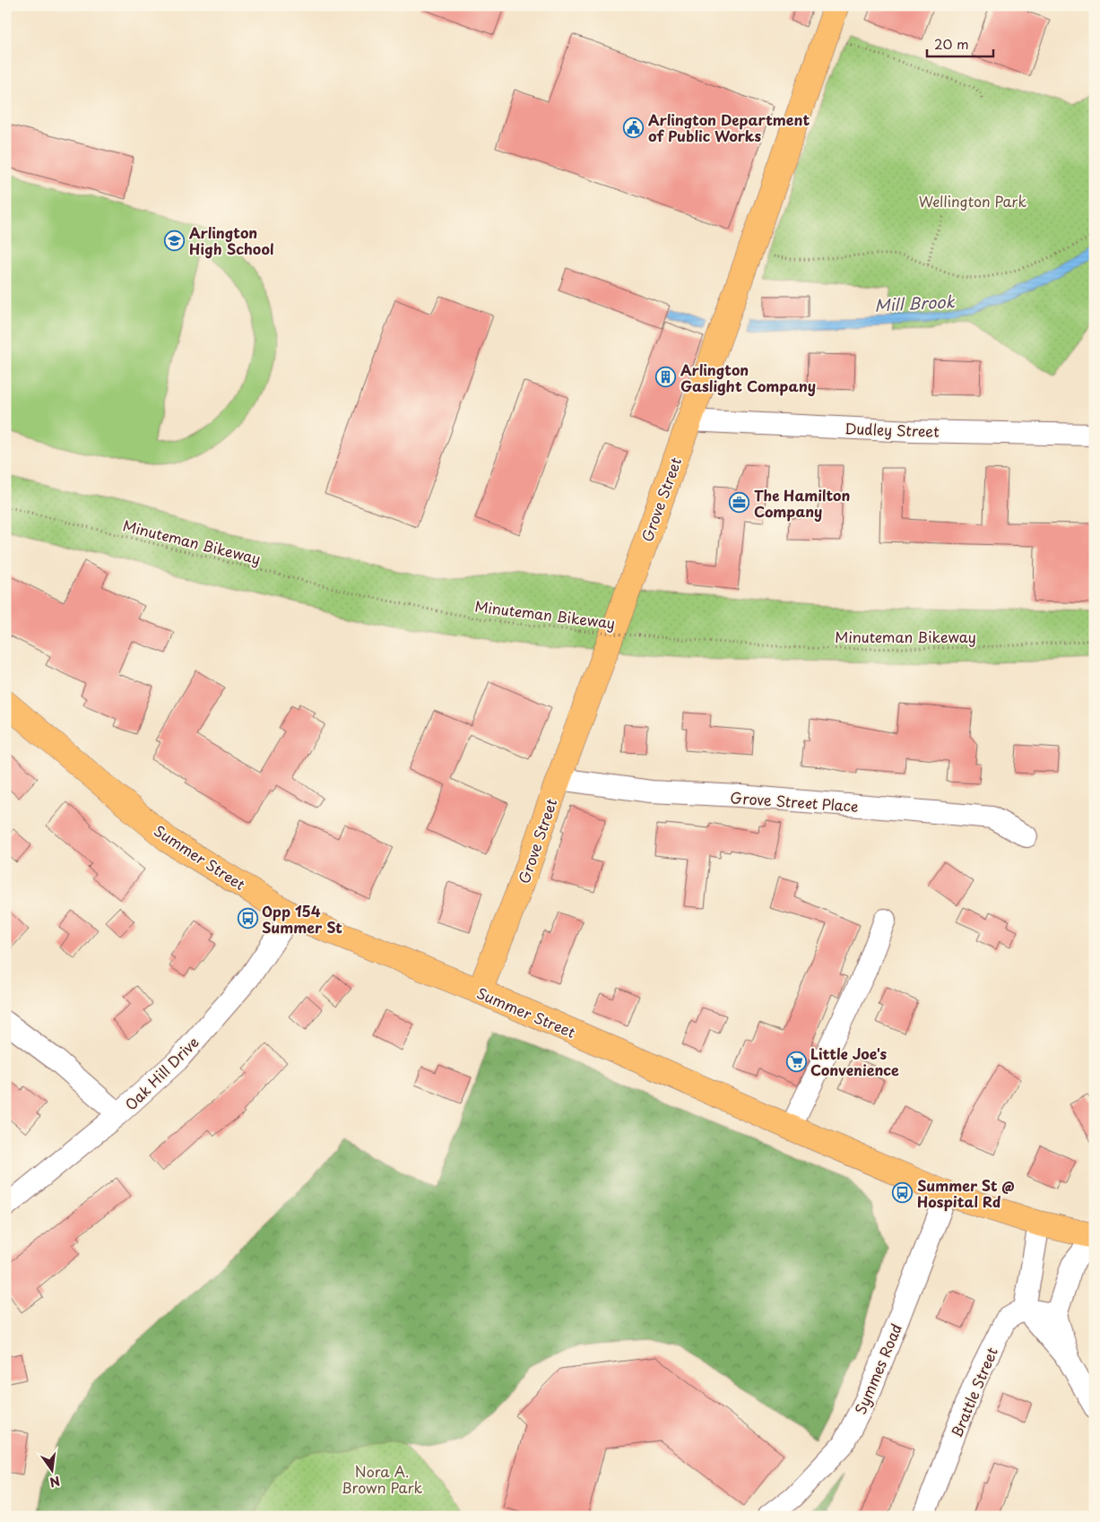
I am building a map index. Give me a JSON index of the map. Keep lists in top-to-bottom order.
{
  "streets": {
    "main road": ["Grove Street", "Summer Street"],
    "street": [
      "Dudley Street",
      "Grove Street Place",
      "Oak Hill Drive",
      "Symmes Road",
      "Brattle Street"
    ],
    "path": ["Minuteman Bikeway"]
  },
  "crossings": [
    ["Dudley Street", "Grove Street"],
    ["Grove Street", "Grove Street Place"],
    ["Grove Street", "Summer Street"],
    ["Summer Street", "Oak Hill Drive"],
    ["Summer Street", "Symmes Road"]
  ],
  "water": ["Mill Brook"],
  "parks": ["Wellington Park", "Nora A. Brown Park"],
  "places": {
    "public building": ["Arlington Department of Public Works"],
    "school or university": ["Arlington High School"],
    "building": ["Arlington Gaslight Company"],
    "office": ["The Hamilton Company"],
    "bus stop": ["Opp 154 Summer St", "Summer St @ Hospital Rd"],
    "supermarket": ["Little Joe's Convenience"]
  },
  "scale_bar": "20 m",
  "north": "bottom"
}
